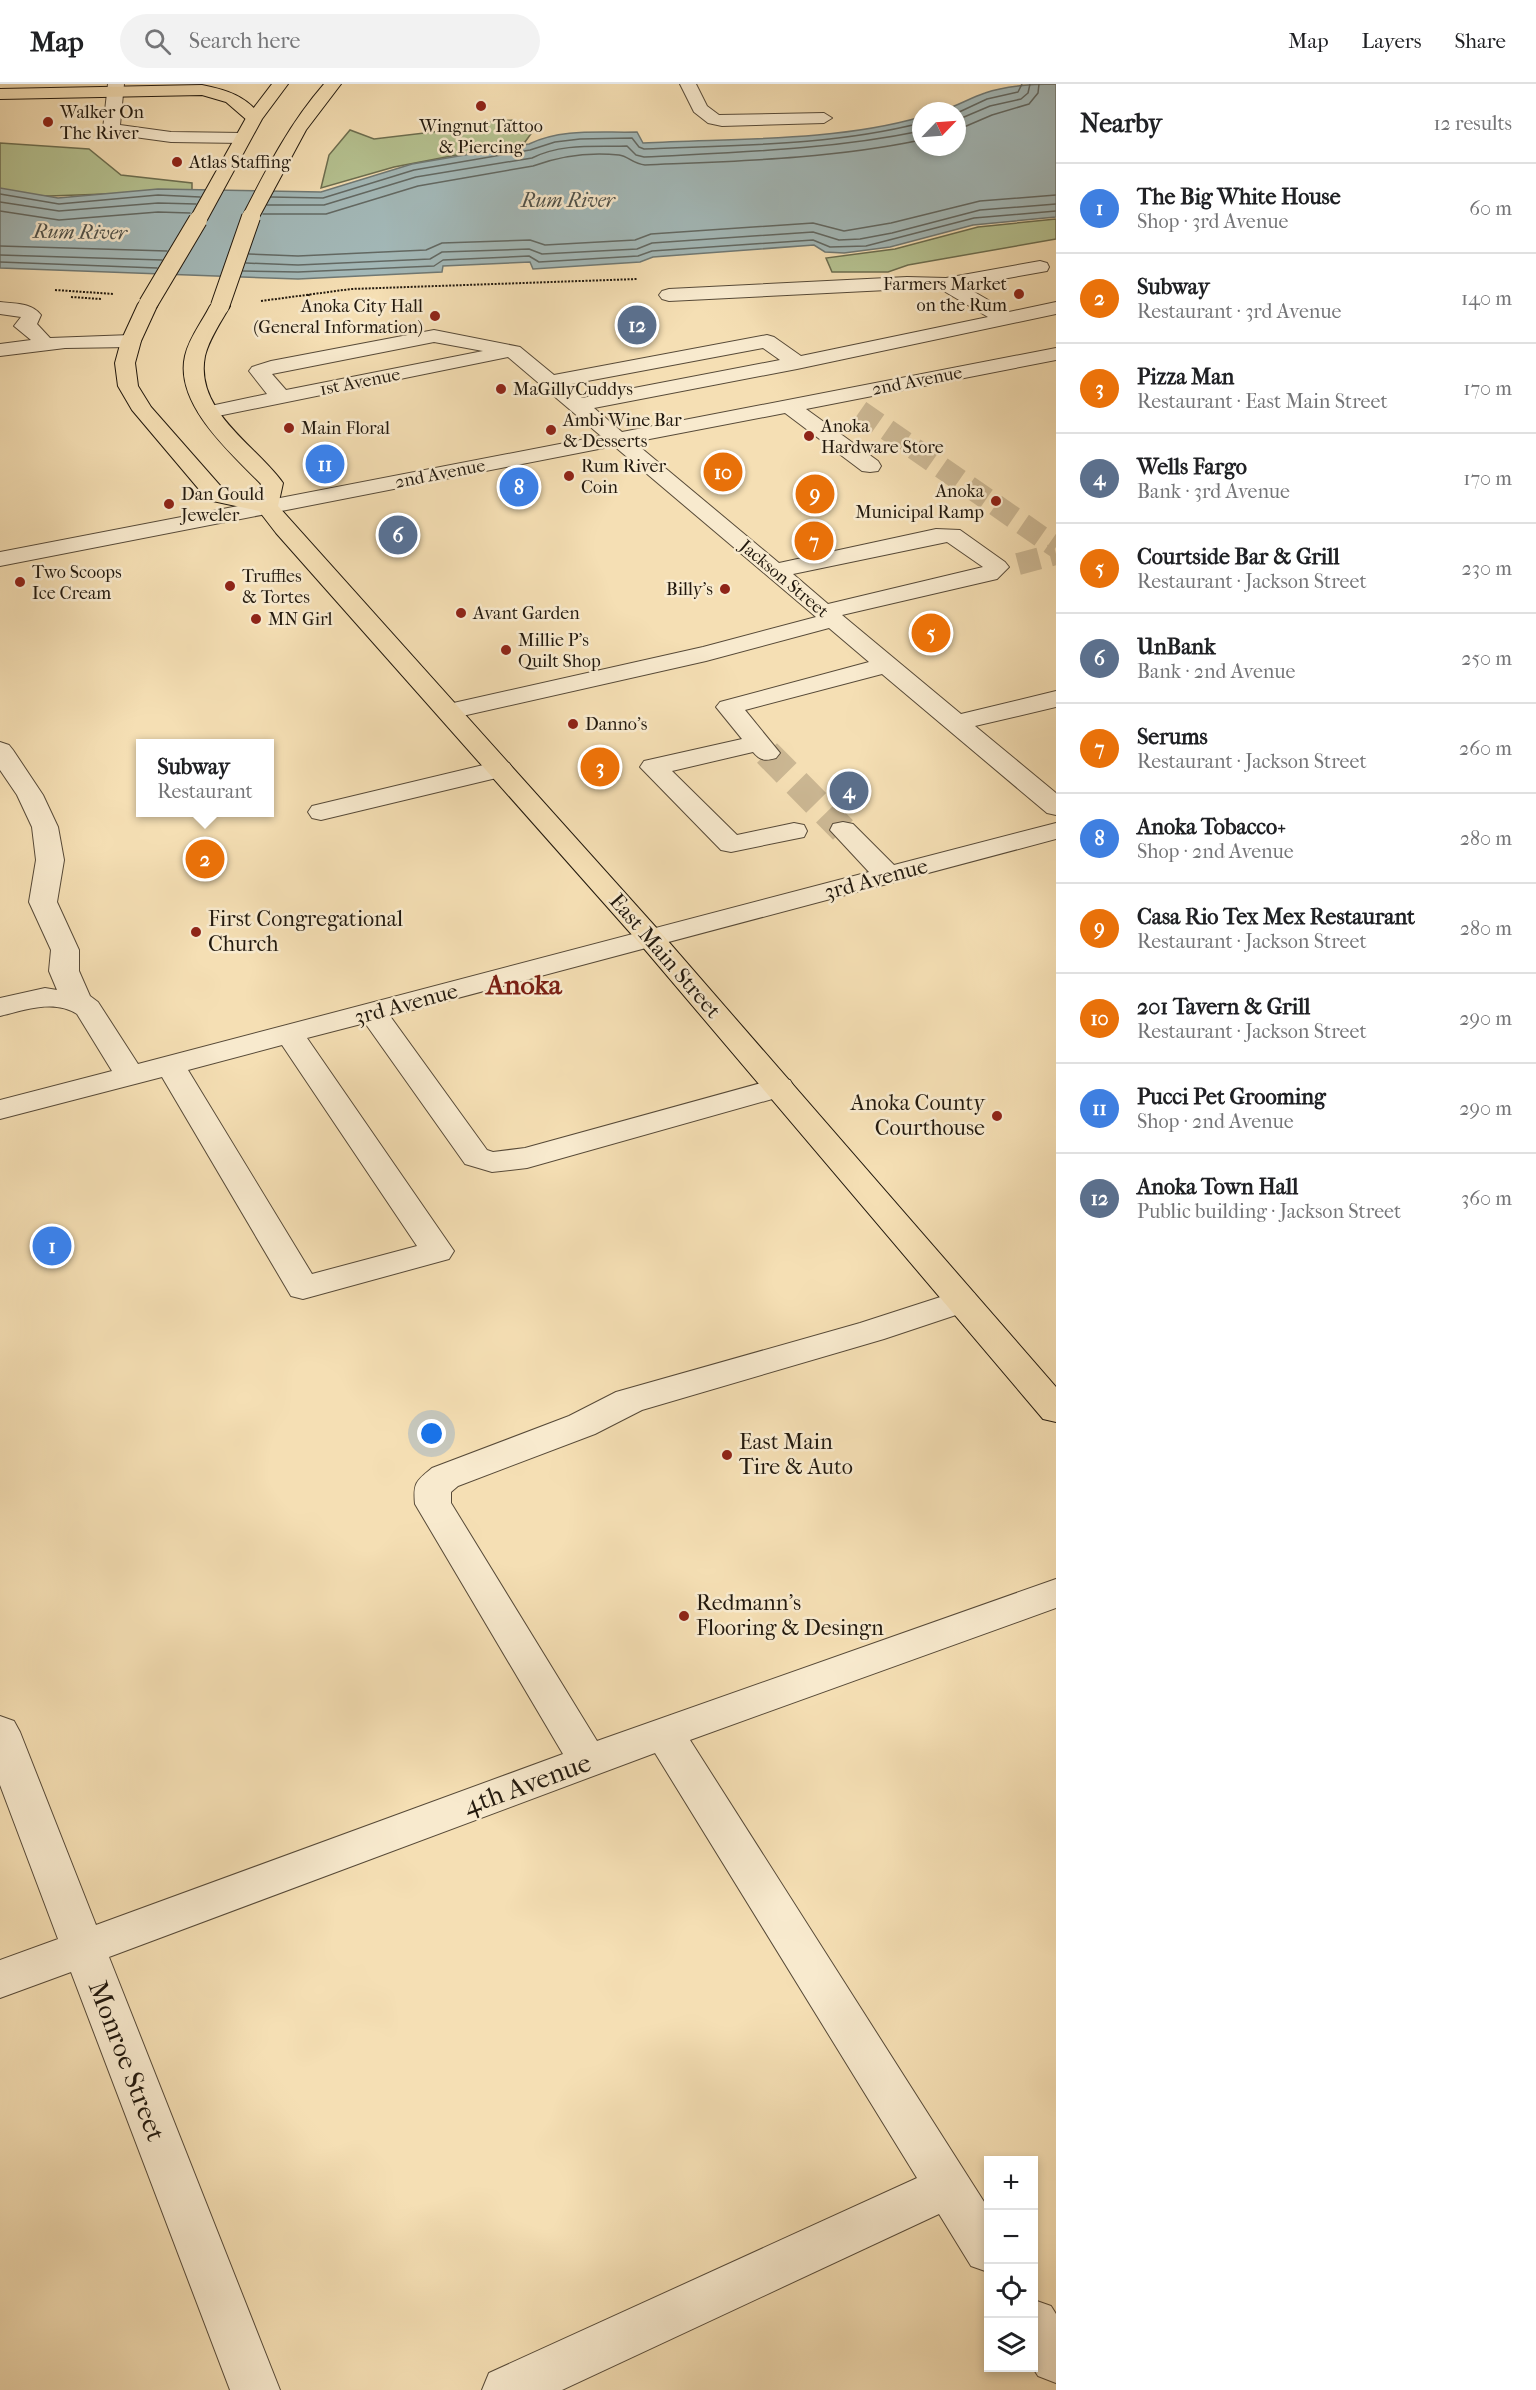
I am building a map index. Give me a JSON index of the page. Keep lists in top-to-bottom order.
{
  "streets": {
    "main road": ["East Main Street"],
    "street": [
      "2nd Avenue",
      "1st Avenue",
      "Jackson Street",
      "3rd Avenue",
      "4th Avenue",
      "Monroe Street"
    ]
  },
  "crossings": [
    ["2nd Avenue", "Jackson Street"],
    ["2nd Avenue", "East Main Street"],
    ["1st Avenue", "Jackson Street"],
    ["3rd Avenue", "East Main Street"],
    ["4th Avenue", "Monroe Street"]
  ],
  "districts": ["Anoka"],
  "water": ["Rum River"],
  "places": [
    "Wingnut Tattoo & Piercing",
    "Walker On The River",
    "Atlas Staffing",
    "Farmers Market on the Rum",
    "Anoka City Hall (General Information)",
    "MaGillyCuddys",
    "Main Floral",
    "Ambi Wine Bar & Desserts",
    "Anoka Hardware Store",
    "Rum River Coin",
    "Anoka Municipal Ramp",
    "Dan Gould Jeweler",
    "Two Scoops Ice Cream",
    "Truffles & Tortes",
    "Billy's",
    "Avant Garden",
    "MN Girl",
    "Millie P's Quilt Shop",
    "Danno's",
    "First Congregational Church",
    "Anoka County Courthouse",
    "East Main Tire & Auto",
    "Redmann's Flooring & Desingn"
  ],
  "north": "top right",
  "page": {
    "header": "Map",
    "search": "Search here",
    "nav": ["Map", "Layers", "Share"],
    "heading": ["Nearby", "12 results"],
    "list": [
      {
        "mark": "1",
        "name": "The Big White House",
        "note": "Shop · 3rd Avenue",
        "value": "60 m"
      },
      {
        "mark": "2",
        "name": "Subway",
        "note": "Restaurant · 3rd Avenue",
        "value": "140 m"
      },
      {
        "mark": "3",
        "name": "Pizza Man",
        "note": "Restaurant · East Main Street",
        "value": "170 m"
      },
      {
        "mark": "4",
        "name": "Wells Fargo",
        "note": "Bank · 3rd Avenue",
        "value": "170 m"
      },
      {
        "mark": "5",
        "name": "Courtside Bar & Grill",
        "note": "Restaurant · Jackson Street",
        "value": "230 m"
      },
      {
        "mark": "6",
        "name": "UnBank",
        "note": "Bank · 2nd Avenue",
        "value": "250 m"
      },
      {
        "mark": "7",
        "name": "Serums",
        "note": "Restaurant · Jackson Street",
        "value": "260 m"
      },
      {
        "mark": "8",
        "name": "Anoka Tobacco+",
        "note": "Shop · 2nd Avenue",
        "value": "280 m"
      },
      {
        "mark": "9",
        "name": "Casa Rio Tex Mex Restaurant",
        "note": "Restaurant · Jackson Street",
        "value": "280 m"
      },
      {
        "mark": "10",
        "name": "201 Tavern & Grill",
        "note": "Restaurant · Jackson Street",
        "value": "290 m"
      },
      {
        "mark": "11",
        "name": "Pucci Pet Grooming",
        "note": "Shop · 2nd Avenue",
        "value": "290 m"
      },
      {
        "mark": "12",
        "name": "Anoka Town Hall",
        "note": "Public building · Jackson Street",
        "value": "360 m"
      }
    ],
    "pins": [
      "12",
      "11",
      "10",
      "8",
      "9",
      "6",
      "7",
      "5",
      "3",
      "4",
      "2",
      "1"
    ],
    "popup": ["Subway", "Restaurant"],
    "map_buttons": ["+", "−"]
  }
}
